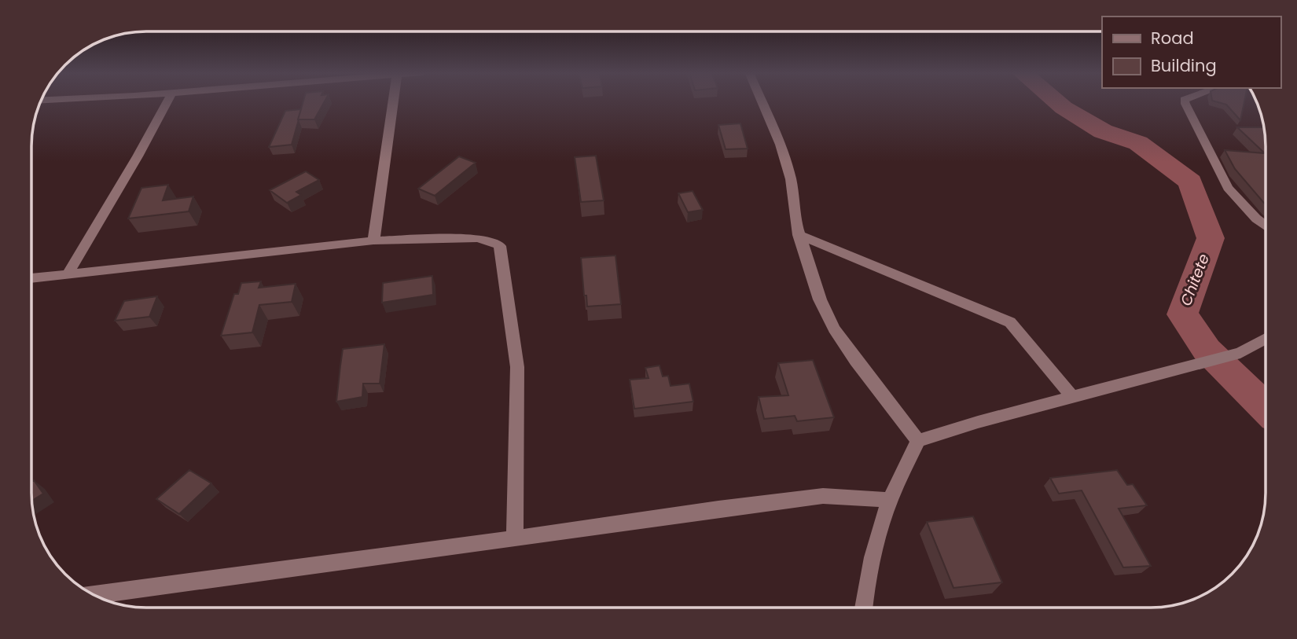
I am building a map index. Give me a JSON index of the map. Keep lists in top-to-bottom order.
{
  "water": ["Chitete"],
  "legend": ["Road", "Building"]
}
